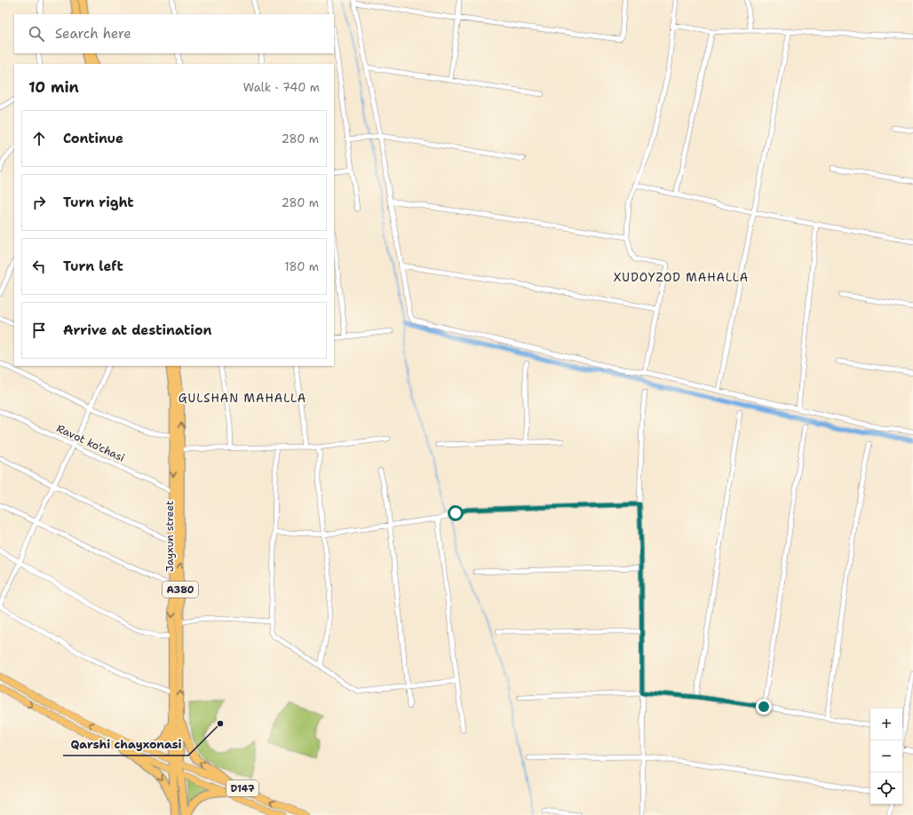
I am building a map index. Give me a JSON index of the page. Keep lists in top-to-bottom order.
{
  "streets": {
    "highway": ["Jayxun street", "A380"],
    "main road": ["D147"],
    "street": ["Ravot ko'chasi"]
  },
  "crossings": [
    ["Ravot ko'chasi", "Jayxun street"],
    ["Jayxun street", "D147"]
  ],
  "districts": ["XUDOYZOD MAHALLA", "GULSHAN MAHALLA"],
  "places": ["Qarshi chayxonasi"],
  "page": {
    "search": "Search here",
    "heading": ["10 min", "Walk · 740 m"],
    "list": [
      ["Continue", "280 m"],
      ["Turn right", "280 m"],
      ["Turn left", "180 m"],
      "Arrive at destination"
    ],
    "map_buttons": ["+", "−"]
  }
}
